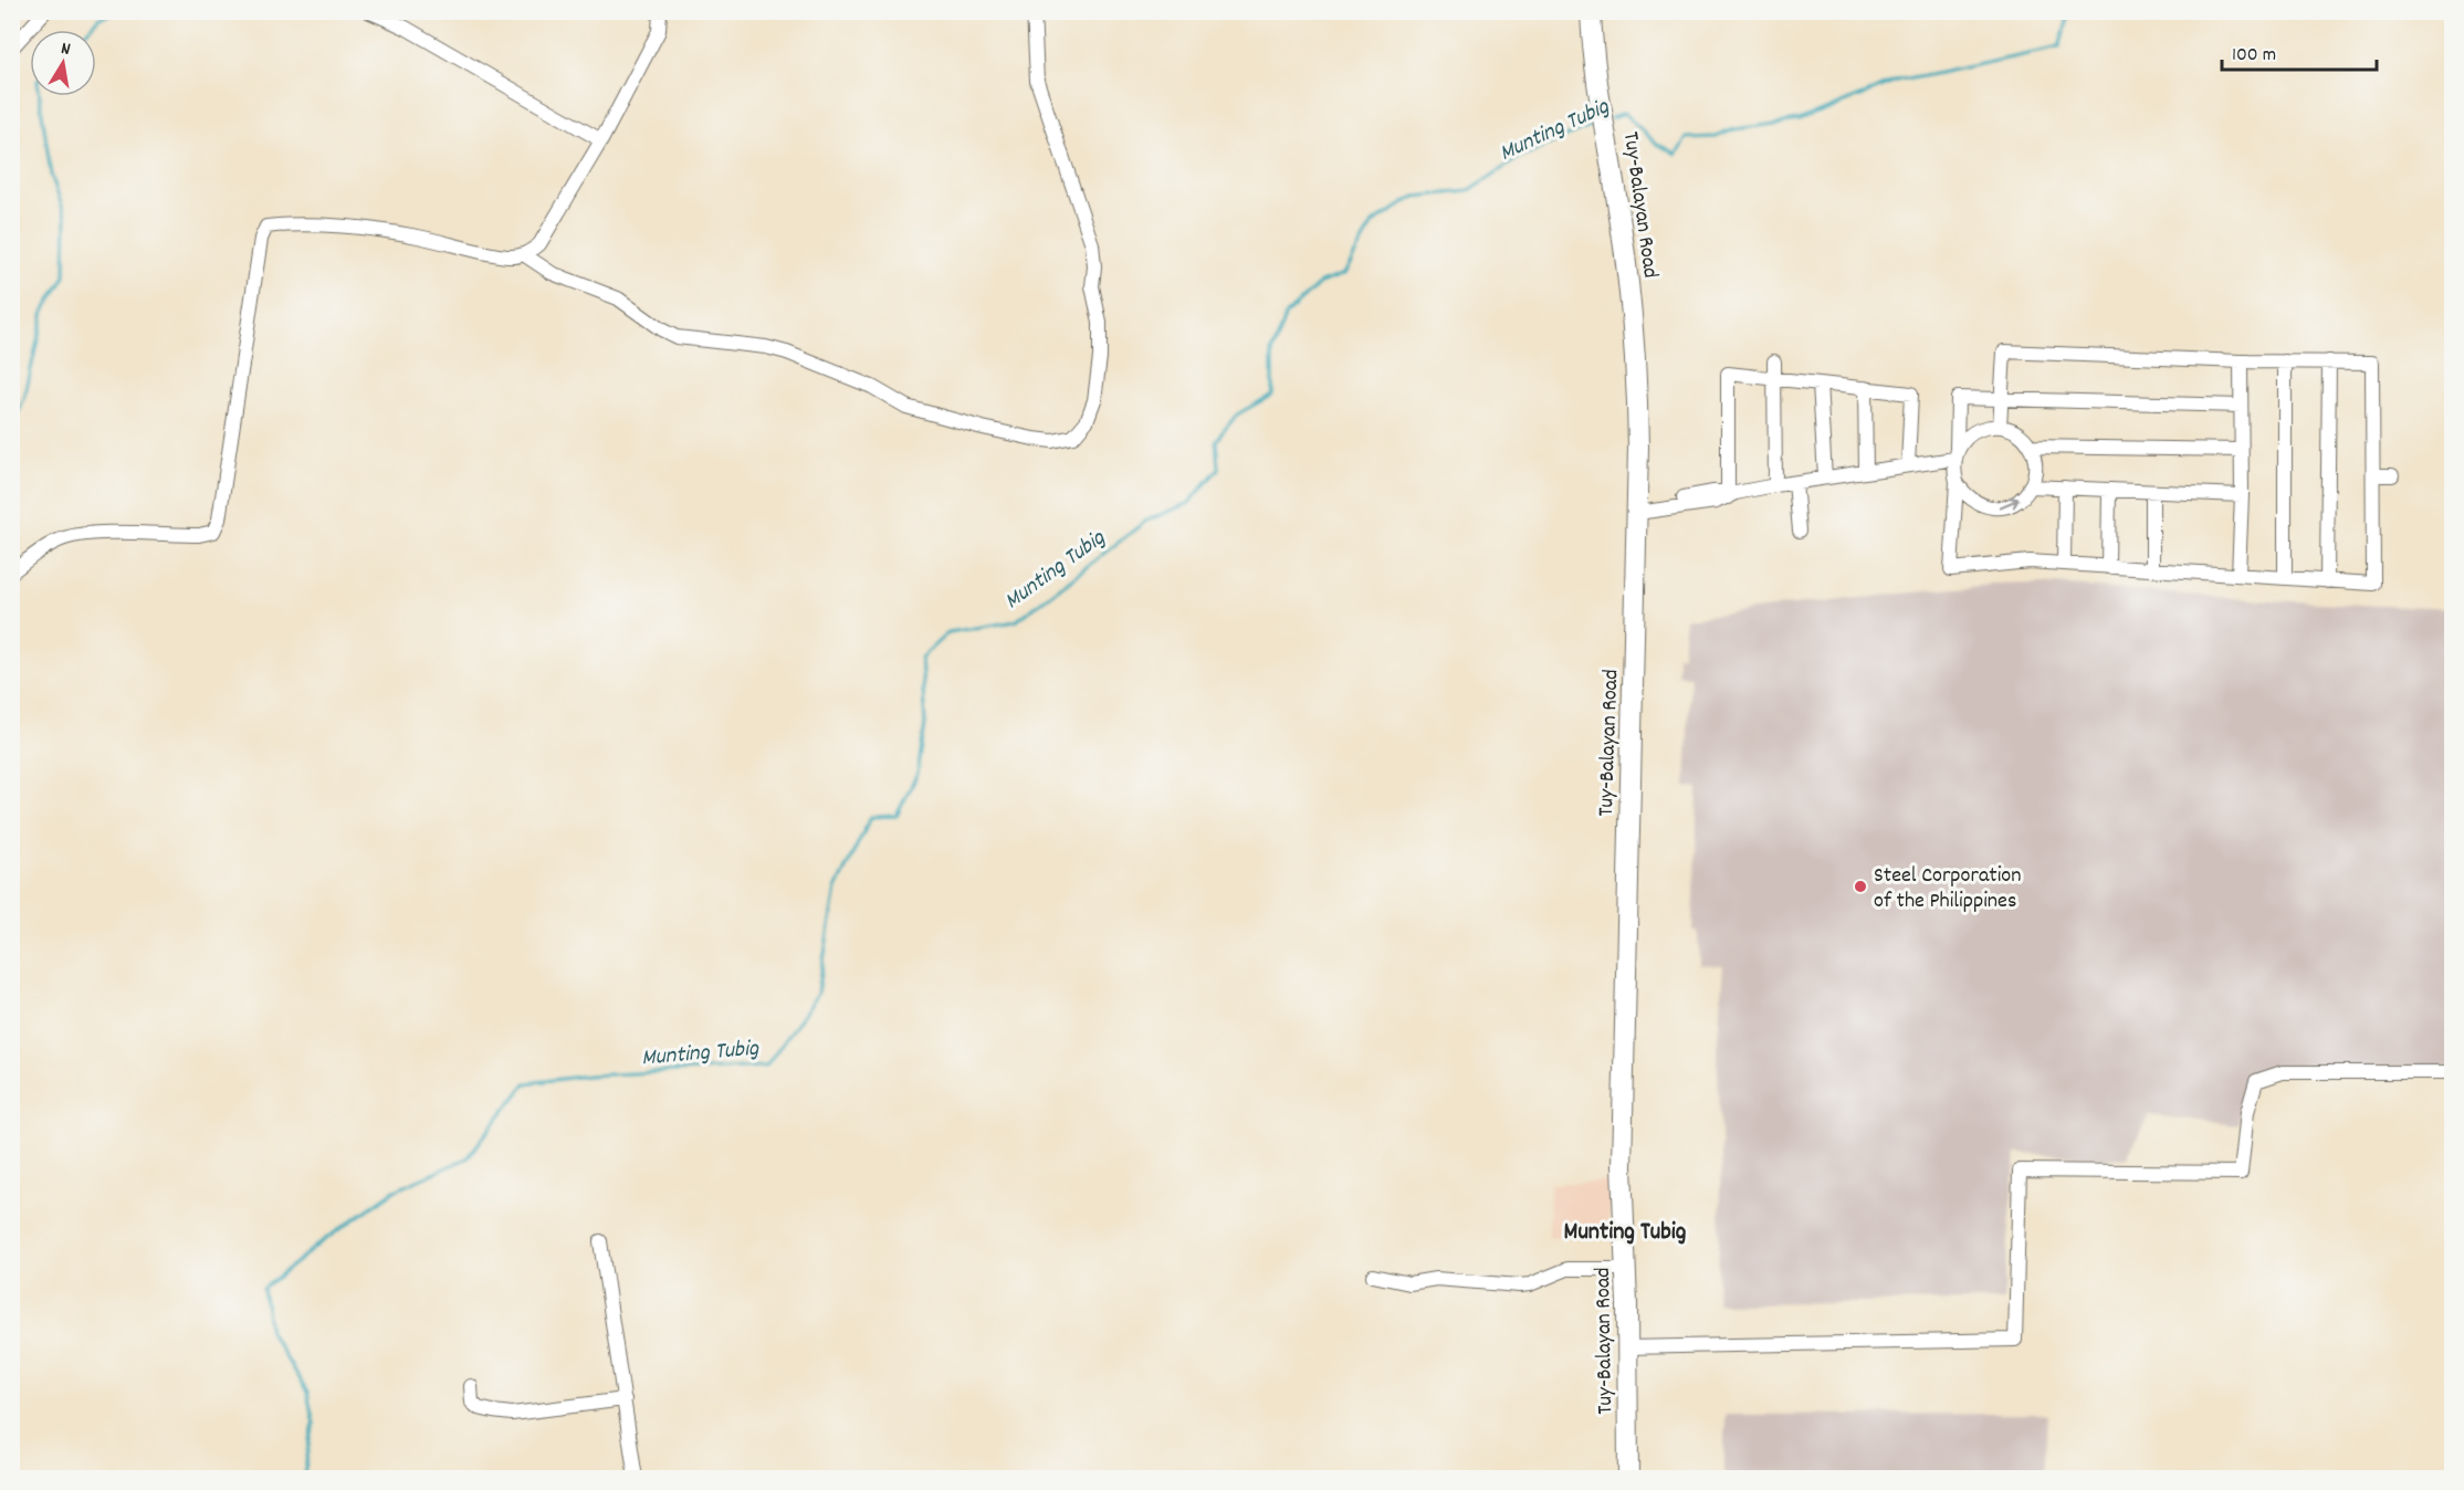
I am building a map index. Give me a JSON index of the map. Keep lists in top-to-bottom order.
{
  "streets": {
    "main road": ["Tuy-Balayan Road"]
  },
  "districts": ["Munting Tubig"],
  "water": ["Munting Tubig"],
  "places": ["Steel Corporation of the Philippines"],
  "scale_bar": "100 m",
  "north": "top"
}
